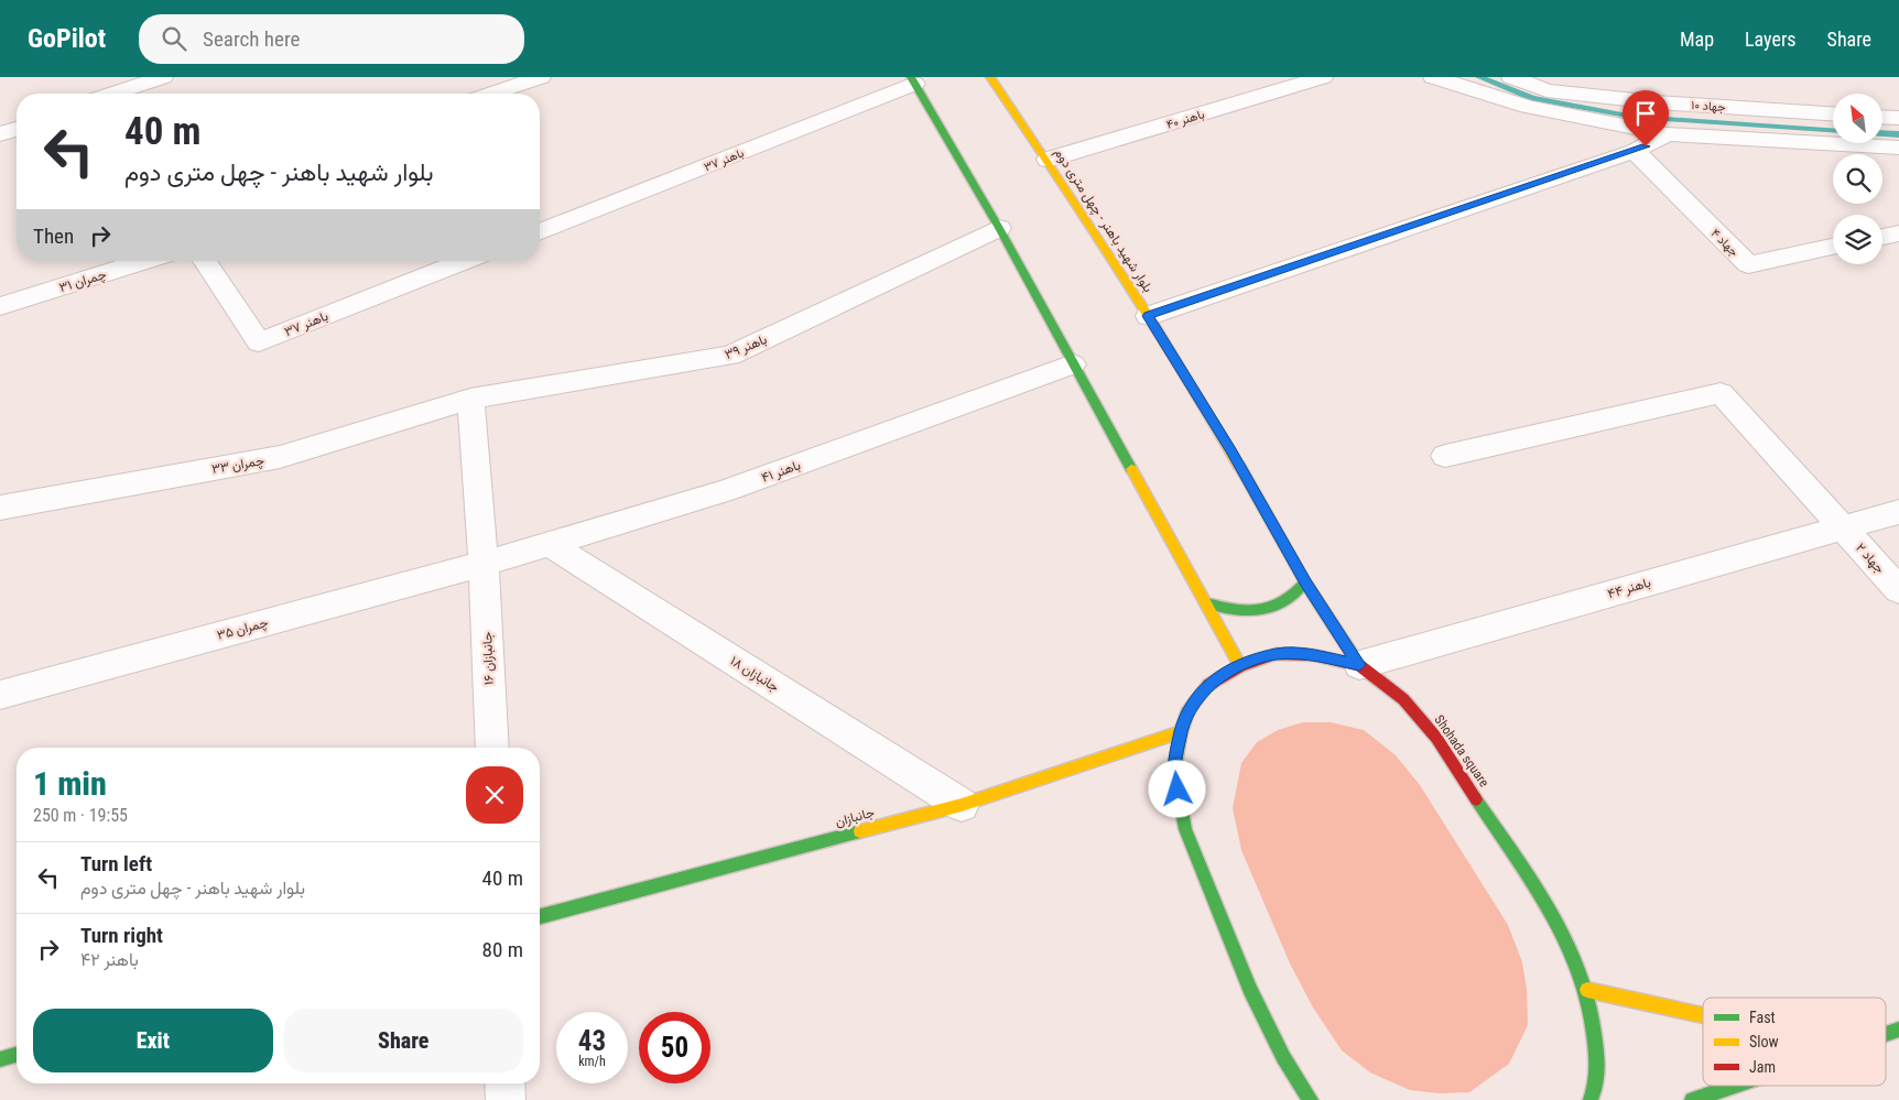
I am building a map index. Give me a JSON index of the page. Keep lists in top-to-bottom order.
{
  "streets": {
    "street": [
      "جهاد ۱۰",
      "باهنر ۴۰",
      "باهنر ۳۷",
      "بلوار شهید باهنر - چهل متری دوم",
      "جهاد ۴",
      "چمران ۳۱",
      "باهنر ۳۹",
      "چمران ۳۳",
      "باهنر ۴۱",
      "جهاد ۲",
      "باهنر ۴۴",
      "چمران ۳۵",
      "جانبازان ۱۶",
      "جانبازان ۱۸",
      "Shohada square",
      "جانبازان"
    ]
  },
  "crossings": [
    ["باهنر ۴۰", "بلوار شهید باهنر - چهل متری دوم"],
    ["بلوار شهید باهنر - چهل متری دوم", "باهنر ۴۴"],
    ["بلوار شهید باهنر - چهل متری دوم", "Shohada square"],
    ["باهنر ۳۹", "چمران ۳۳"],
    ["باهنر ۳۹", "جانبازان ۱۶"],
    ["چمران ۳۳", "جانبازان ۱۶"],
    ["باهنر ۴۱", "چمران ۳۵"],
    ["باهنر ۴۱", "جانبازان ۱۶"],
    ["باهنر ۴۱", "جانبازان ۱۸"],
    ["جهاد ۲", "باهنر ۴۴"],
    ["باهنر ۴۴", "Shohada square"],
    ["چمران ۳۵", "جانبازان ۱۶"],
    ["جانبازان ۱۸", "جانبازان"],
    ["Shohada square", "جانبازان"]
  ],
  "legend": ["Fast", "Slow", "Jam"],
  "north": "top left",
  "page": {
    "header": "GoPilot",
    "search": "Search here",
    "nav": ["Map", "Layers", "Share"],
    "turn": ["40 m", "بلوار شهید باهنر - چهل متری دوم"],
    "then": "Then",
    "heading": ["1 min", "250 m · 19:55"],
    "list": [
      {
        "name": "Turn left",
        "note": "بلوار شهید باهنر - چهل متری دوم",
        "value": "40 m"
      },
      {
        "name": "Turn right",
        "note": "باهنر ۴۲",
        "value": "80 m"
      }
    ],
    "buttons": ["Exit", "Share"],
    "speed": "43 km/h",
    "limit": "50"
  }
}
